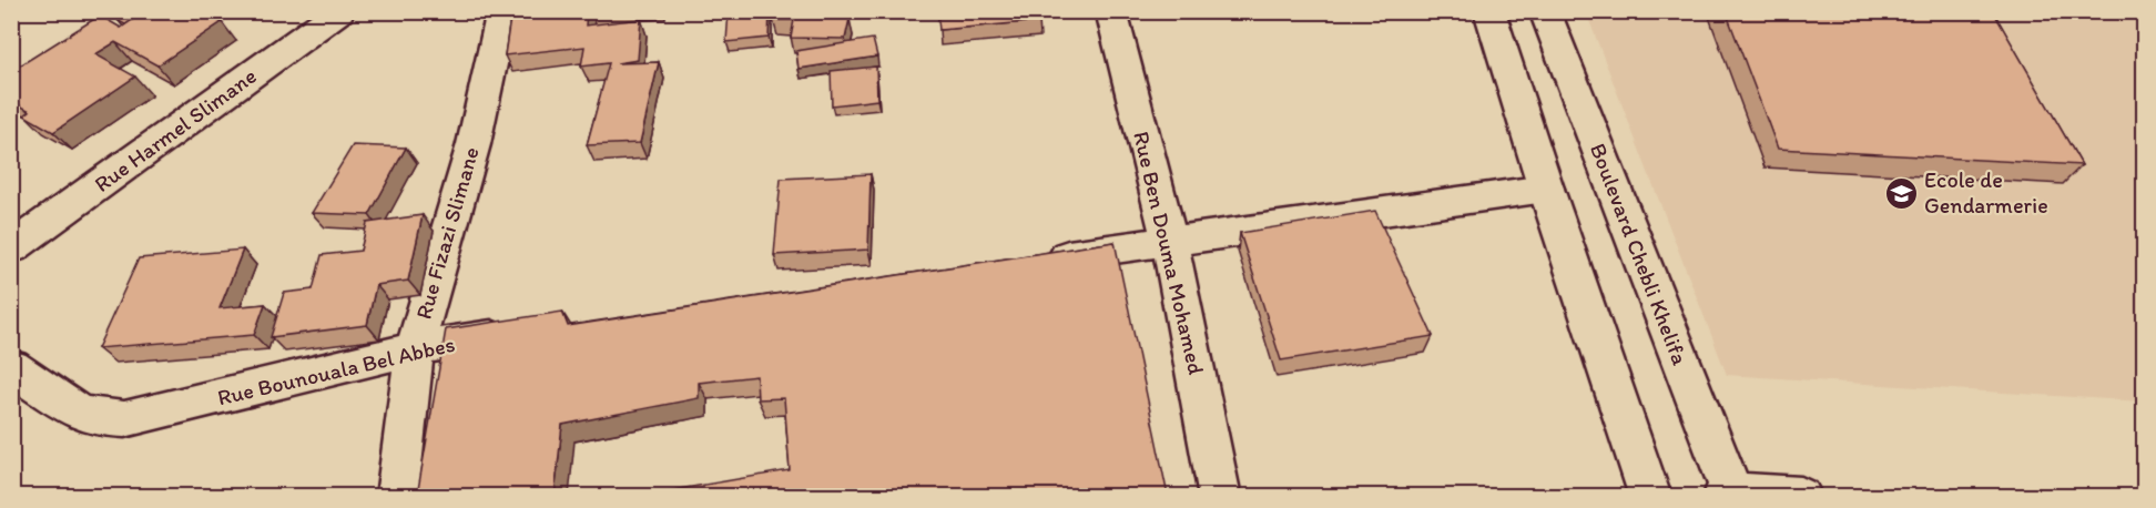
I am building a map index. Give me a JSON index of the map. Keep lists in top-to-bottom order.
{
  "streets": {
    "street": [
      "Rue Harmel Slimane",
      "Rue Fizazi Slimane",
      "Rue Ben Douma Mohamed",
      "Boulevard Chebli Khelifa",
      "Rue Bounouala Bel Abbes"
    ]
  },
  "crossings": [
    ["Rue Fizazi Slimane", "Rue Bounouala Bel Abbes"]
  ],
  "places": {
    "school or university": ["Ecole de Gendarmerie"]
  }
}
